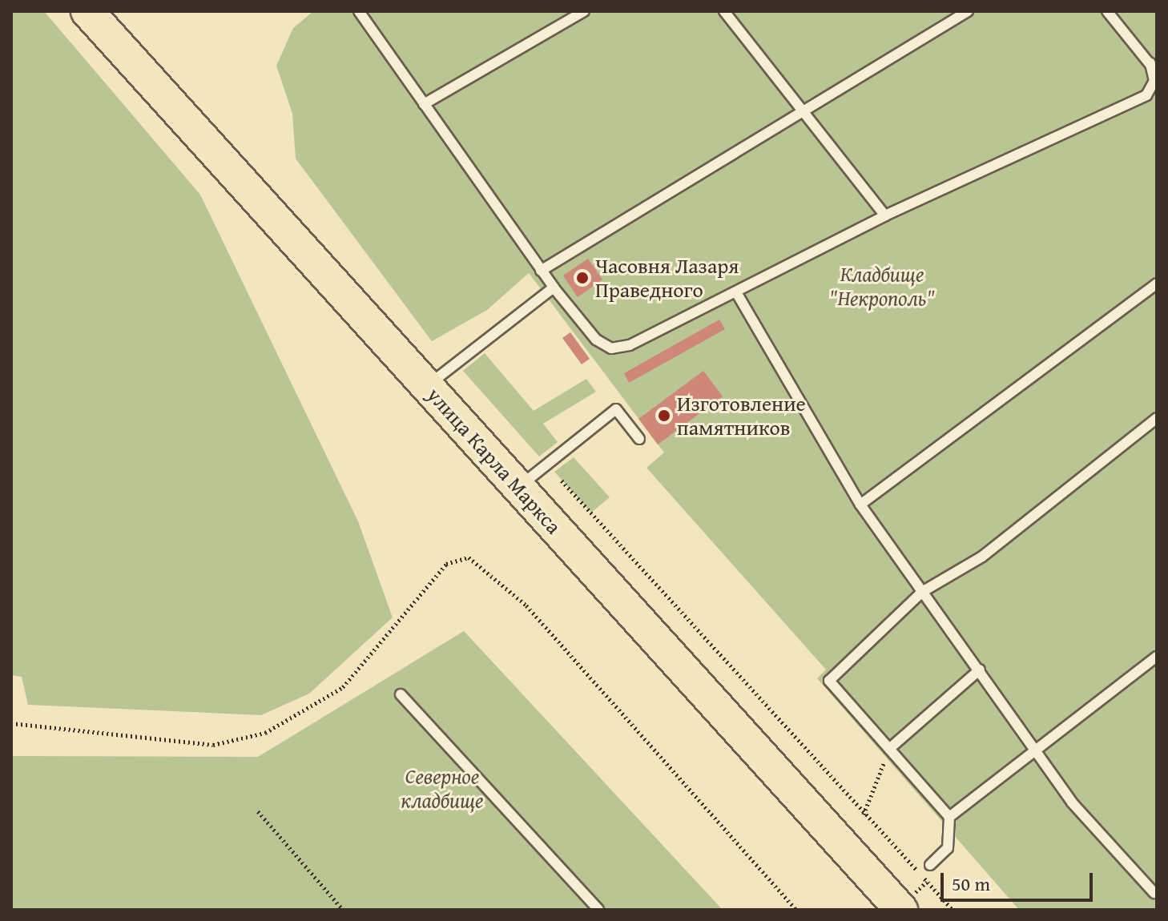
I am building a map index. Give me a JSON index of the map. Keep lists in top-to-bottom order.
{
  "streets": {
    "main road": ["улица Карла Маркса"]
  },
  "parks": ["Кладбище \"Некрополь\"", "Северное кладбище"],
  "places": ["Часовня Лазаря Праведного", "Изготовление памятников"],
  "scale_bar": "50 m"
}
